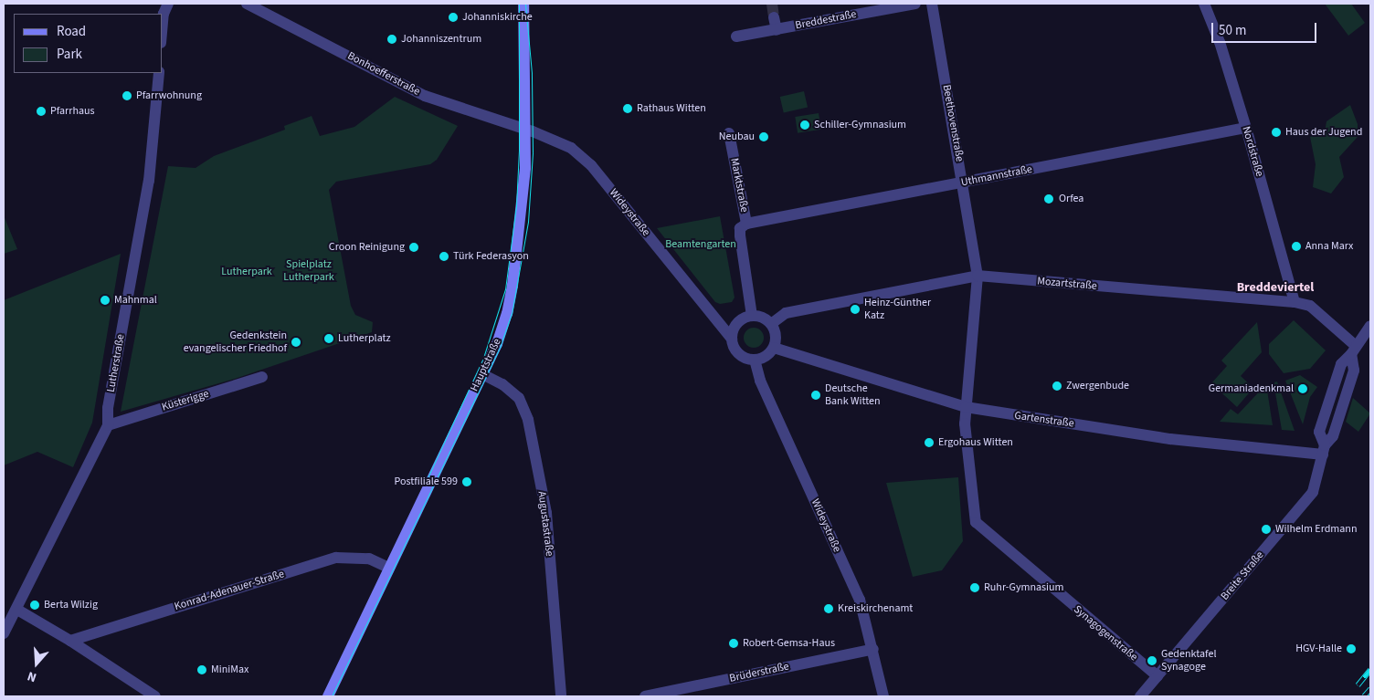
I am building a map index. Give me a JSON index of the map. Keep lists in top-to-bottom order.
{
  "streets": {
    "main road": ["Hauptstraße"],
    "street": [
      "Breddestraße",
      "Bonhoefferstraße",
      "Beethovenstraße",
      "Nordstraße",
      "Uthmannstraße",
      "Marktstraße",
      "Wideystraße",
      "Mozartstraße",
      "Lutherstraße",
      "Küsterigge",
      "Gartenstraße",
      "Augustastraße",
      "Breite Straße",
      "Konrad-Adenauer-Straße",
      "Synagogenstraße",
      "Brüderstraße"
    ]
  },
  "crossings": [
    ["Bonhoefferstraße", "Wideystraße"],
    ["Bonhoefferstraße", "Hauptstraße"],
    ["Beethovenstraße", "Uthmannstraße"],
    ["Beethovenstraße", "Mozartstraße"],
    ["Beethovenstraße", "Gartenstraße"],
    ["Beethovenstraße", "Synagogenstraße"],
    ["Nordstraße", "Uthmannstraße"],
    ["Nordstraße", "Mozartstraße"],
    ["Uthmannstraße", "Marktstraße"],
    ["Marktstraße", "Wideystraße"],
    ["Marktstraße", "Mozartstraße"],
    ["Marktstraße", "Gartenstraße"],
    ["Wideystraße", "Mozartstraße"],
    ["Wideystraße", "Hauptstraße"],
    ["Wideystraße", "Gartenstraße"],
    ["Wideystraße", "Brüderstraße"],
    ["Mozartstraße", "Gartenstraße"],
    ["Mozartstraße", "Breite Straße"],
    ["Lutherstraße", "Küsterigge"],
    ["Hauptstraße", "Augustastraße"],
    ["Hauptstraße", "Konrad-Adenauer-Straße"],
    ["Gartenstraße", "Breite Straße"],
    ["Gartenstraße", "Synagogenstraße"],
    ["Breite Straße", "Synagogenstraße"]
  ],
  "districts": ["Breddeviertel"],
  "parks": ["Beamtengarten", "Spielplatz Lutherpark", "Lutherpark"],
  "places": [
    "Johanniskirche",
    "Johanniszentrum",
    "Pfarrwohnung",
    "Rathaus Witten",
    "Pfarrhaus",
    "Schiller-Gymnasium",
    "Haus der Jugend",
    "Neubau",
    "Orfea",
    "Anna Marx",
    "Croon Reinigung",
    "Türk Federasyon",
    "Mahnmal",
    "Heinz-Günther Katz",
    "Lutherplatz",
    "Gedenkstein evangelischer Friedhof",
    "Zwergenbude",
    "Germaniadenkmal",
    "Deutsche Bank Witten",
    "Ergohaus Witten",
    "Postfiliale 599",
    "Wilhelm Erdmann",
    "Ruhr-Gymnasium",
    "Berta Wilzig",
    "Kreiskirchenamt",
    "Robert-Gemsa-Haus",
    "HGV-Halle",
    "Gedenktafel Synagoge",
    "MiniMax"
  ],
  "legend": ["Road", "Park"],
  "scale_bar": "50 m",
  "north": "bottom"
}
